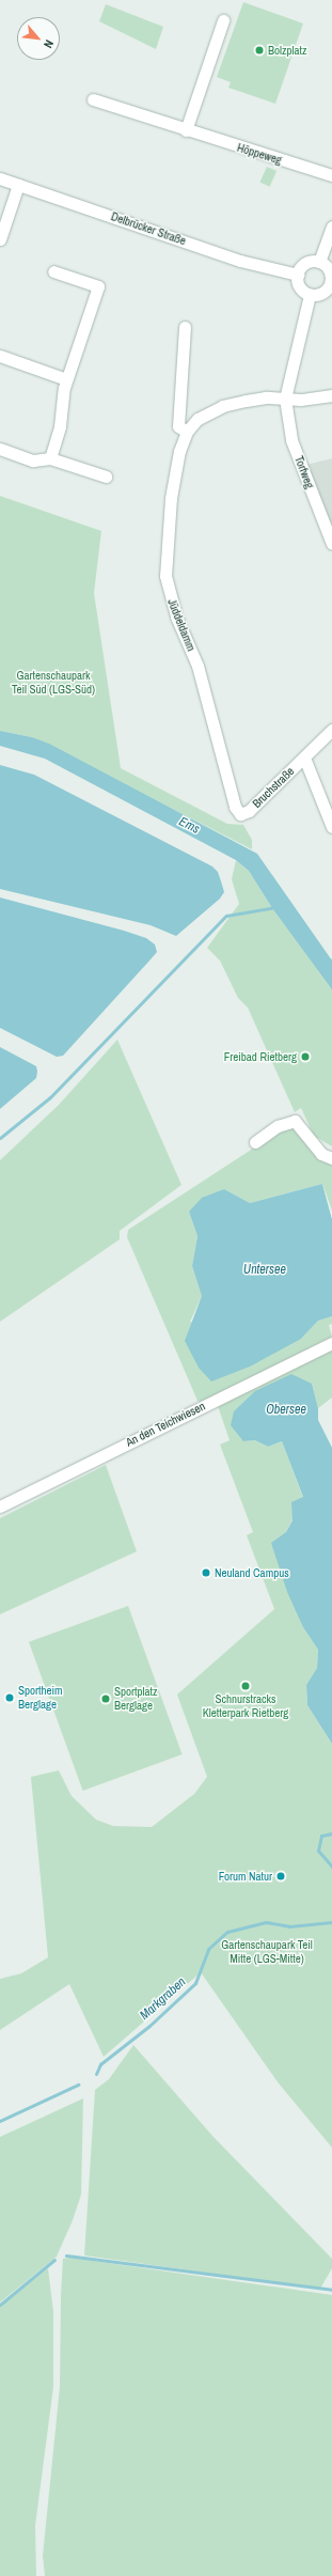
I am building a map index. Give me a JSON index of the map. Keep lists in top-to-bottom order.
{
  "streets": {
    "street": [
      "Höppeweg",
      "Delbrücker Straße",
      "Torfweg",
      "Jüddeldamm",
      "Bruchstraße",
      "An den Teichwiesen"
    ]
  },
  "crossings": [
    ["Delbrücker Straße", "Torfweg"],
    ["Torfweg", "Jüddeldamm"],
    ["Jüddeldamm", "Bruchstraße"]
  ],
  "water": [
    "Ems",
    "Untersee",
    "Obersee",
    "Markgraben"
  ],
  "parks": ["Gartenschaupark Teil Süd (LGS-Süd)", "Gartenschaupark Teil Mitte (LGS-Mitte)"],
  "places": [
    "Bolzplatz",
    "Freibad Rietberg",
    "Neuland Campus",
    "Schnurstracks Kletterpark Rietberg",
    "Sportheim Berglage",
    "Sportplatz Berglage",
    "Forum Natur"
  ],
  "north": "bottom right"
}
